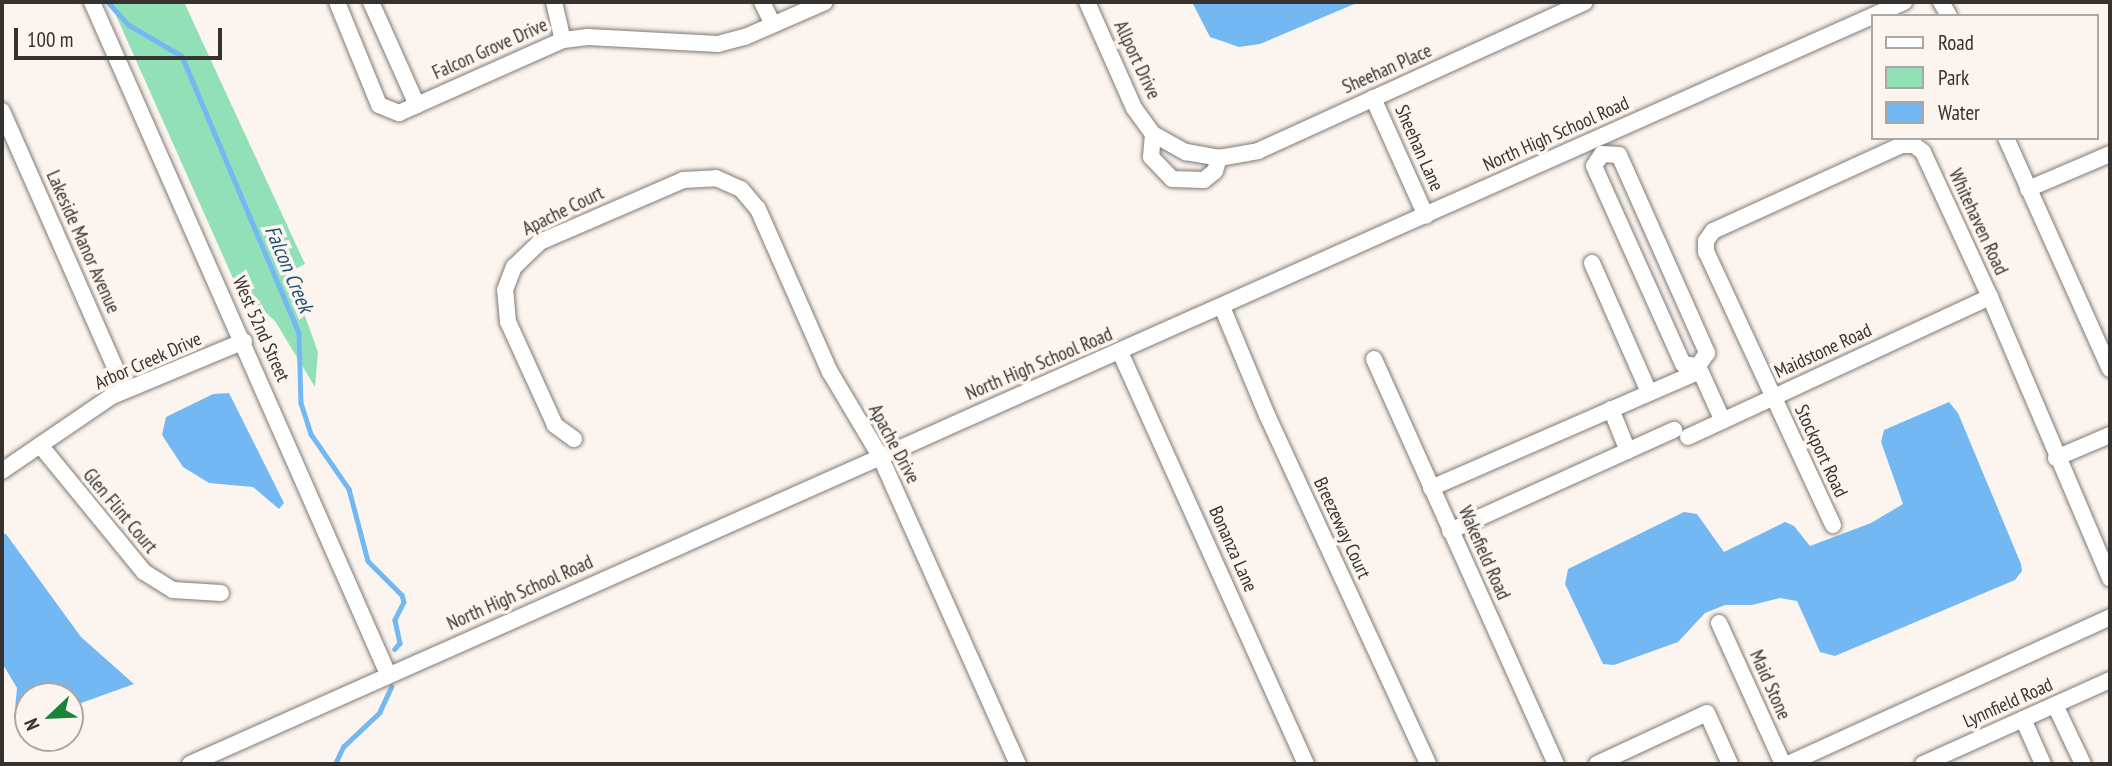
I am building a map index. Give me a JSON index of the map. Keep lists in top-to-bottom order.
{
  "streets": {
    "street": [
      "Falcon Grove Drive",
      "Allport Drive",
      "Sheehan Place",
      "North High School Road",
      "Sheehan Lane",
      "Apache Court",
      "Whitehaven Road",
      "Lakeside Manor Avenue",
      "West 52nd Street",
      "Maidstone Road",
      "Arbor Creek Drive",
      "Apache Drive",
      "Stockport Road",
      "Glen Flint Court",
      "Breezeway Court",
      "Bonanza Lane",
      "Wakefield Road",
      "Maid Stone",
      "Lynnfield Road"
    ]
  },
  "crossings": [
    ["Allport Drive", "Sheehan Place"],
    ["Sheehan Place", "Sheehan Lane"],
    ["North High School Road", "Sheehan Lane"],
    ["North High School Road", "West 52nd Street"],
    ["North High School Road", "Apache Drive"],
    ["North High School Road", "Breezeway Court"],
    ["North High School Road", "Bonanza Lane"],
    ["Apache Court", "Apache Drive"],
    ["Whitehaven Road", "Maidstone Road"],
    ["Whitehaven Road", "Stockport Road"],
    ["Lakeside Manor Avenue", "Arbor Creek Drive"],
    ["West 52nd Street", "Arbor Creek Drive"],
    ["Maidstone Road", "Stockport Road"],
    ["Arbor Creek Drive", "Glen Flint Court"]
  ],
  "water": ["Falcon Creek"],
  "legend": ["Road", "Park", "Water"],
  "scale_bar": "100 m",
  "north": "bottom left"
}
